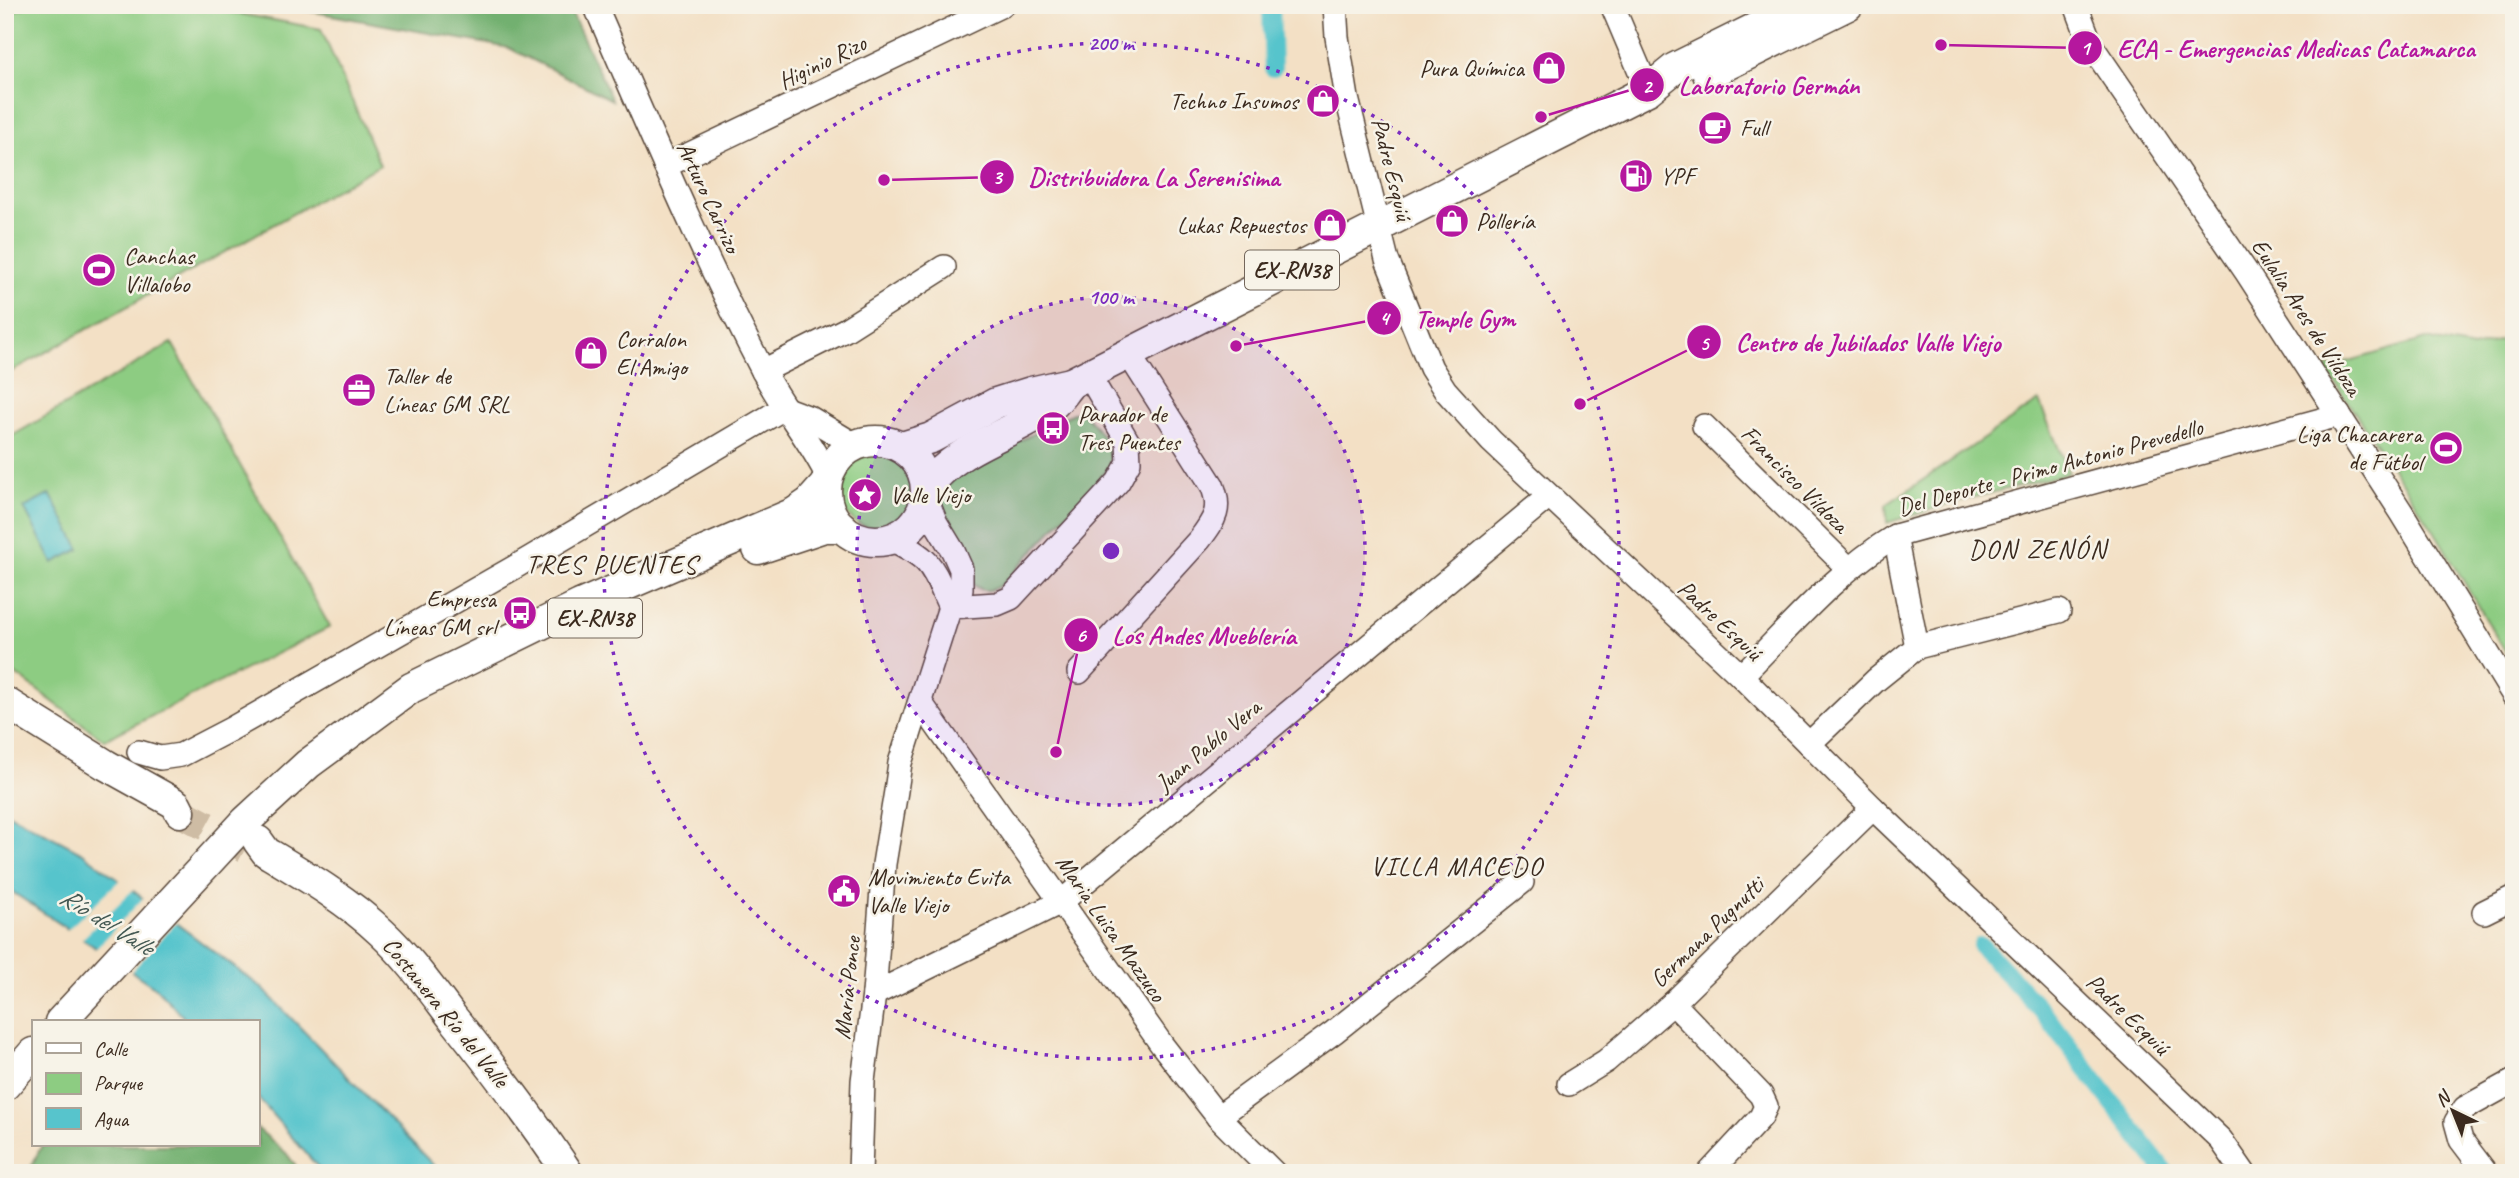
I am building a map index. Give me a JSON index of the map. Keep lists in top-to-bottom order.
{
  "streets": {
    "main road": ["EX-RN38", "Costanera Río del Valle"],
    "street": [
      "Higinio Rizo",
      "Padre Esquiú",
      "Arturo Carrizo",
      "Eulalia Ares de Vildoza",
      "Del Deporte - Primo Antonio Prevedello",
      "Francisco Vildoza",
      "Juan Pablo Vera",
      "Maria Luisa Mazzuco",
      "Germana Pugnutti",
      "María Ponce"
    ]
  },
  "crossings": [
    ["Higinio Rizo", "Arturo Carrizo"],
    ["Padre Esquiú", "EX-RN38"],
    ["Padre Esquiú", "Del Deporte - Primo Antonio Prevedello"],
    ["Padre Esquiú", "Juan Pablo Vera"],
    ["Padre Esquiú", "Germana Pugnutti"],
    ["Arturo Carrizo", "EX-RN38"],
    ["Arturo Carrizo", "María Ponce"],
    ["EX-RN38", "María Ponce"],
    ["Eulalia Ares de Vildoza", "Del Deporte - Primo Antonio Prevedello"],
    ["Del Deporte - Primo Antonio Prevedello", "Francisco Vildoza"],
    ["Juan Pablo Vera", "Maria Luisa Mazzuco"],
    ["Juan Pablo Vera", "María Ponce"],
    ["Maria Luisa Mazzuco", "María Ponce"]
  ],
  "districts": ["DON ZENÓN", "TRES PUENTES", "VILLA MACEDO"],
  "water": ["Río del Valle"],
  "places": {
    "other": [
      "ECA - Emergencias Medicas Catamarca",
      "Laboratorio Germán",
      "Distribuidora La Serenisima",
      "Temple Gym",
      "Centro de Jubilados Valle Viejo",
      "Los Andes Mueblería"
    ],
    "shop": [
      "Pura Química",
      "Techno Insumos",
      "Pollería",
      "Lukas Repuestos",
      "Corralon El Amigo"
    ],
    "cafe": ["Full"],
    "fuel station": ["YPF"],
    "sports": ["Canchas Villalobo", "Liga Chacarera de Fútbol"],
    "office": ["Taller de Líneas GM SRL"],
    "bus stop": ["Parador de Tres Puentes", "Empresa Líneas GM srl"],
    "place": ["Valle Viejo"],
    "public building": ["Movimiento Evita Valle Viejo"]
  },
  "legend": ["Calle", "Parque", "Agua"],
  "north": "top left",
  "rings": ["200 m", "100 m"]
}
